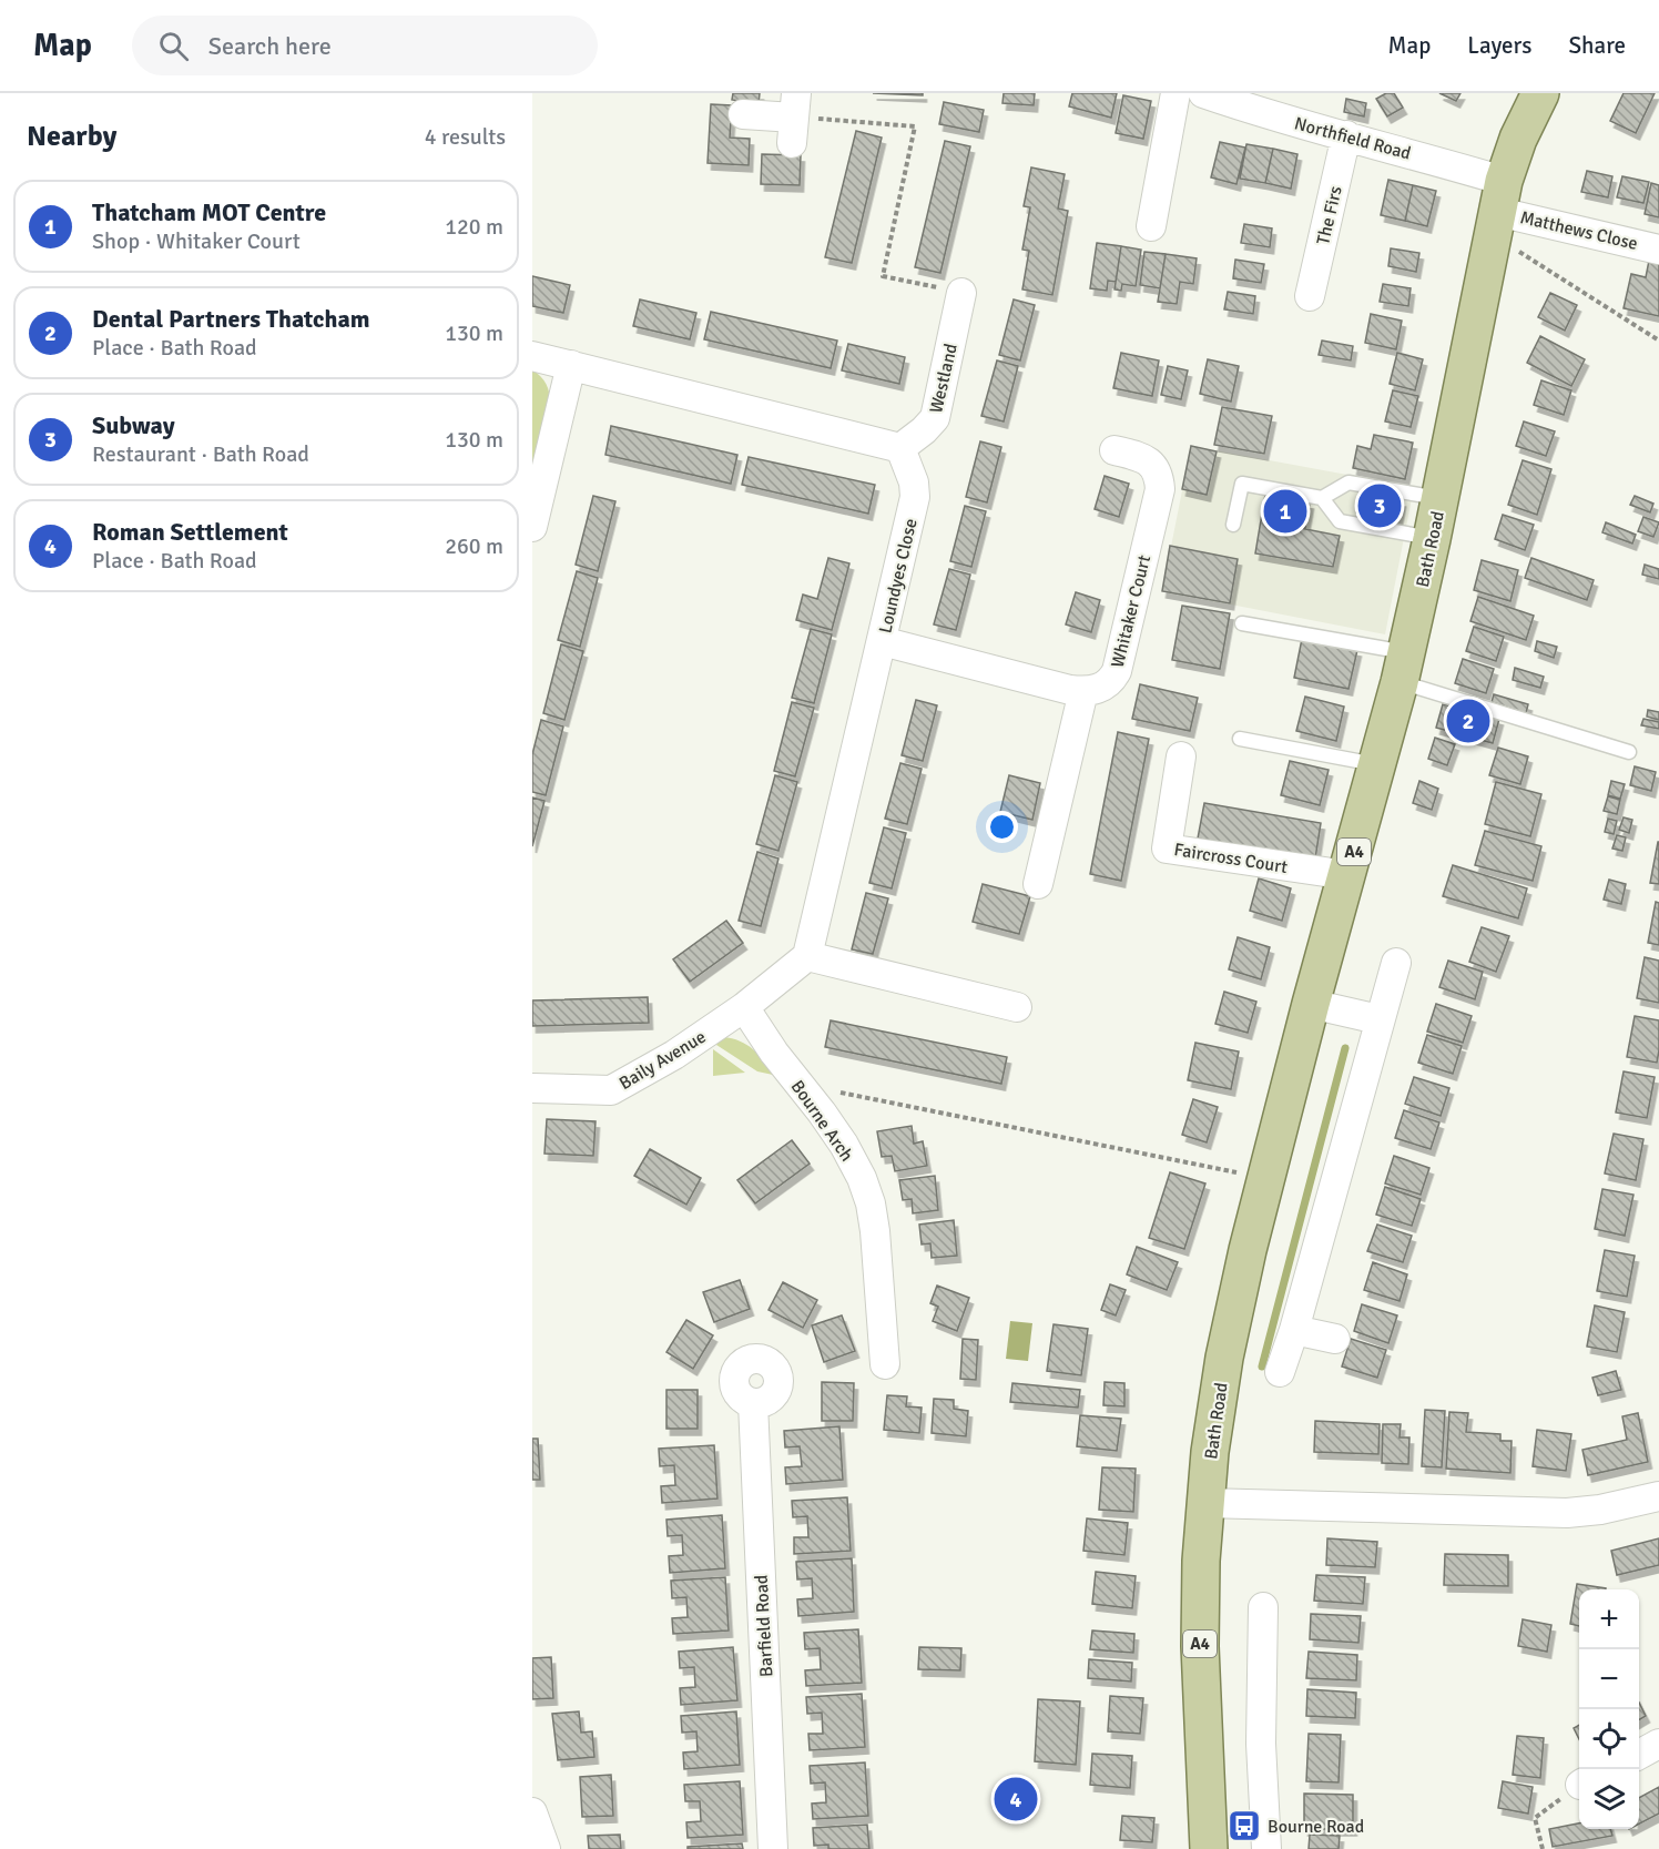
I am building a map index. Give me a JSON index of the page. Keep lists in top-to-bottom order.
{
  "streets": {
    "main road": ["Bath Road", "A4"],
    "street": [
      "Northfield Road",
      "The Firs",
      "Matthews Close",
      "Westland",
      "Loundyes Close",
      "Whitaker Court",
      "Faircross Court",
      "Baily Avenue",
      "Bourne Arch",
      "Barfield Road"
    ]
  },
  "crossings": [
    ["Northfield Road", "The Firs"],
    ["Northfield Road", "Matthews Close"],
    ["Northfield Road", "Bath Road"],
    ["Matthews Close", "Bath Road"],
    ["Westland", "Loundyes Close"],
    ["Bath Road", "Faircross Court"],
    ["Baily Avenue", "Bourne Arch"]
  ],
  "places": {
    "bus stop": ["Bourne Road"]
  },
  "page": {
    "header": "Map",
    "search": "Search here",
    "nav": ["Map", "Layers", "Share"],
    "heading": ["Nearby", "4 results"],
    "list": [
      {
        "mark": "1",
        "name": "Thatcham MOT Centre",
        "note": "Shop · Whitaker Court",
        "value": "120 m"
      },
      {
        "mark": "2",
        "name": "Dental Partners Thatcham",
        "note": "Place · Bath Road",
        "value": "130 m"
      },
      {
        "mark": "3",
        "name": "Subway",
        "note": "Restaurant · Bath Road",
        "value": "130 m"
      },
      {
        "mark": "4",
        "name": "Roman Settlement",
        "note": "Place · Bath Road",
        "value": "260 m"
      }
    ],
    "pins": [
      "3",
      "1",
      "2",
      "4"
    ],
    "map_buttons": ["+", "−"]
  }
}
